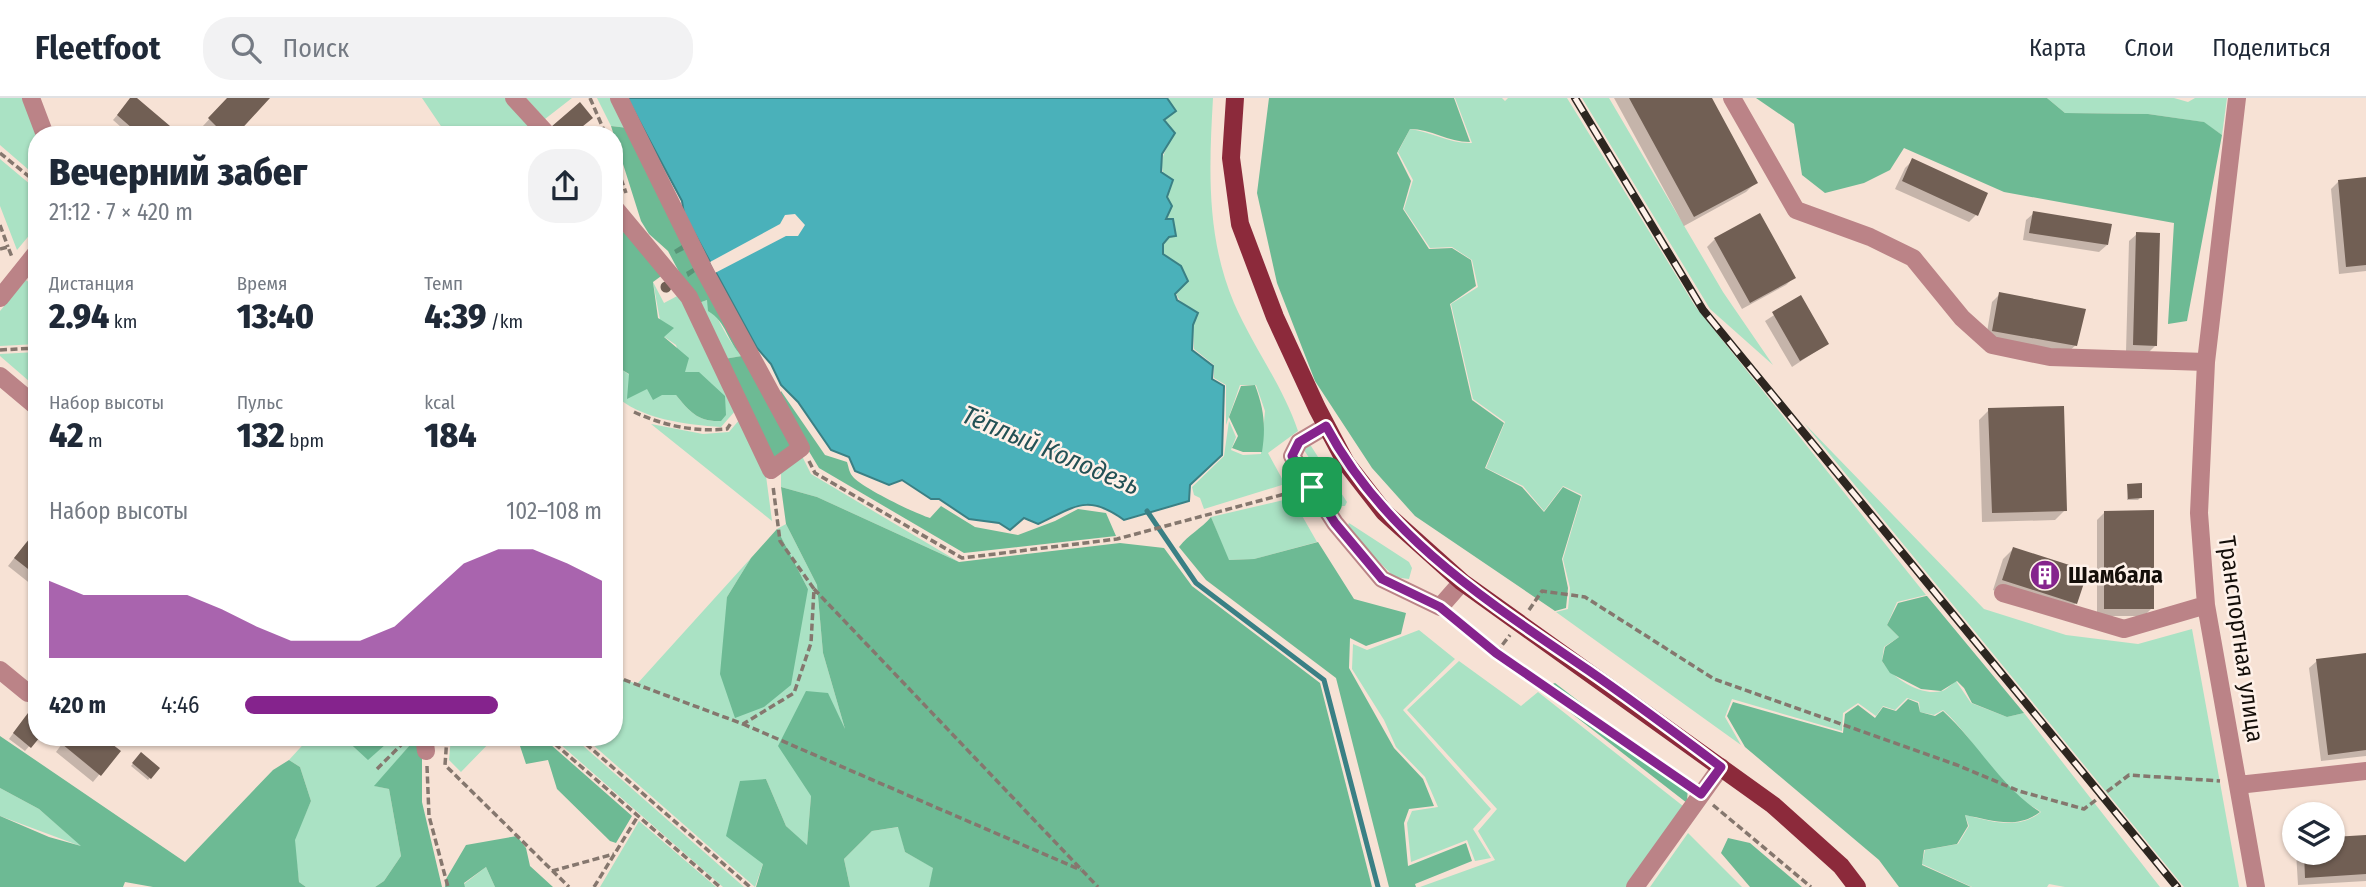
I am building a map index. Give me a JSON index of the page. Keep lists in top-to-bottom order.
{
  "streets": {
    "street": ["Транспортная улица"]
  },
  "water": ["Тёплый Колодезь"],
  "places": {
    "building": ["Шамбала"]
  },
  "page": {
    "header": "Fleetfoot",
    "search": "Поиск",
    "nav": ["Карта", "Слои", "Поделиться"],
    "heading": ["Вечерний забег", "21:12 · 7 × 420 m"],
    "stats": [
      ["Дистанция", "2.94 km"],
      ["Время", "13:40"],
      ["Темп", "4:39 /km"],
      ["Набор высоты", "42 m"],
      ["Пульс", "132 bpm"],
      ["kcal", "184"]
    ],
    "chart": ["Набор высоты", "102–108 m"],
    "list": [
      {
        "name": "420 m",
        "note": "4:46"
      }
    ]
  }
}
